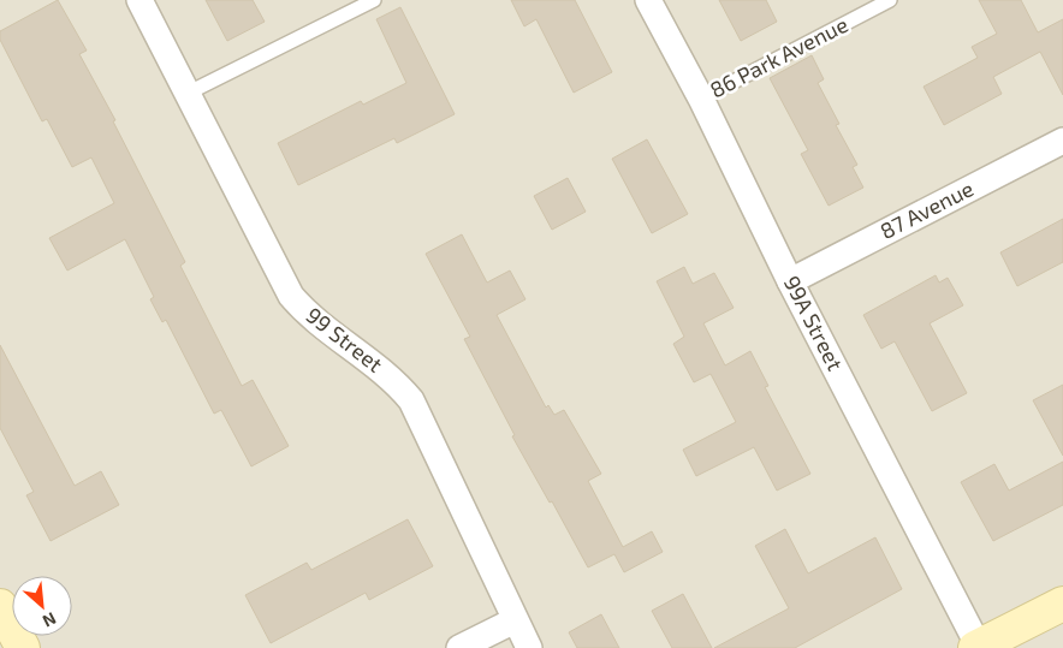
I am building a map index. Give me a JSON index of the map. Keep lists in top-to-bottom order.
{
  "streets": {
    "street": ["87 Avenue", "99A Street", "99 Street"],
    "lane": ["86 Park Avenue"]
  },
  "crossings": [
    ["86 Park Avenue", "99A Street"],
    ["87 Avenue", "99A Street"]
  ],
  "north": "bottom right"
}
